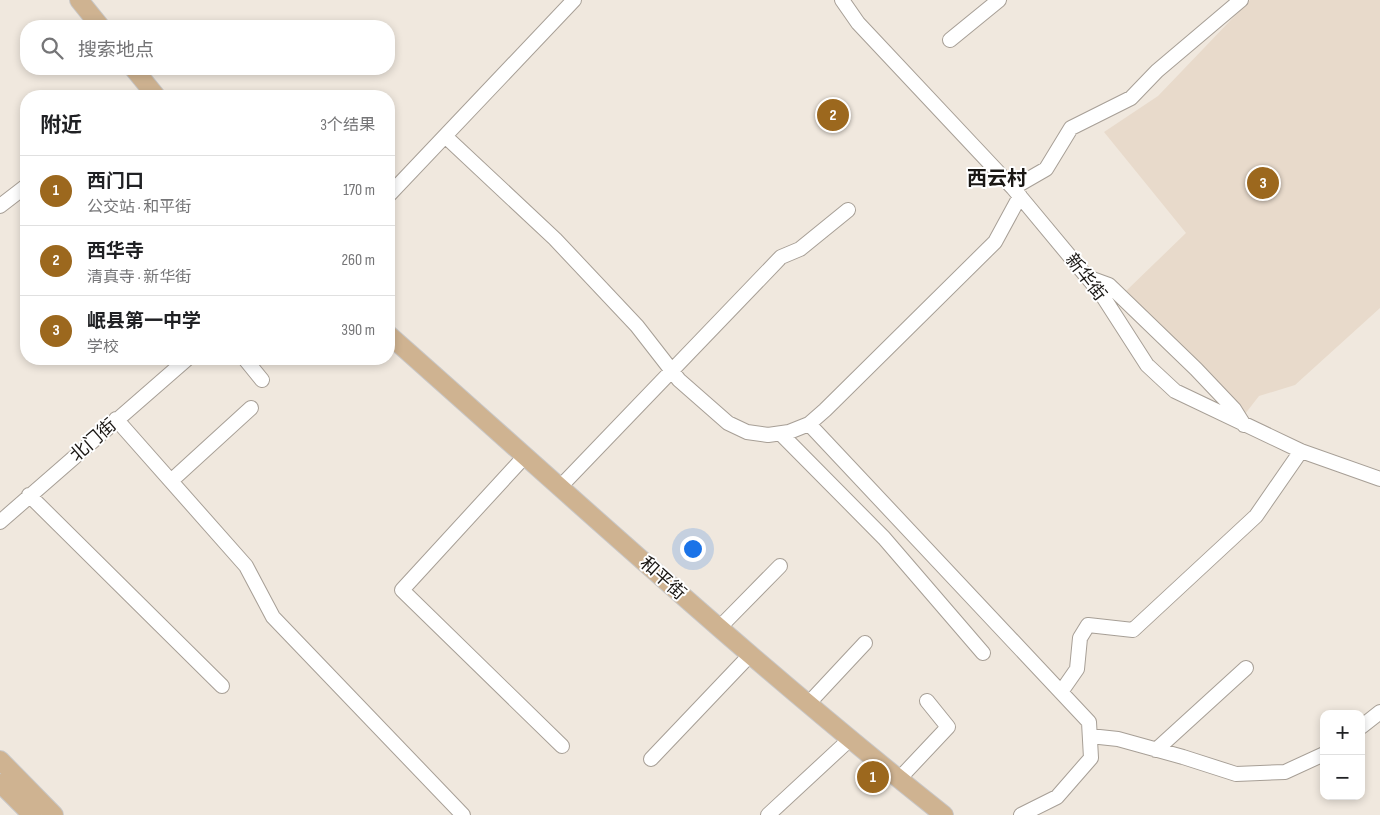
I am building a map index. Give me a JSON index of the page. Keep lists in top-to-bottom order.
{
  "streets": {
    "main road": ["和平街"],
    "street": ["新华街", "北门街"]
  },
  "districts": ["西云村"],
  "page": {
    "search": "搜索地点",
    "heading": ["附近", "3个结果"],
    "pins": ["2", "3", "1"],
    "list": [
      {
        "mark": "1",
        "name": "西门口",
        "note": "公交站 · 和平街",
        "value": "170 m"
      },
      {
        "mark": "2",
        "name": "西华寺",
        "note": "清真寺 · 新华街",
        "value": "260 m"
      },
      {
        "mark": "3",
        "name": "岷县第一中学",
        "note": "学校",
        "value": "390 m"
      }
    ],
    "map_buttons": ["+", "−"]
  }
}
